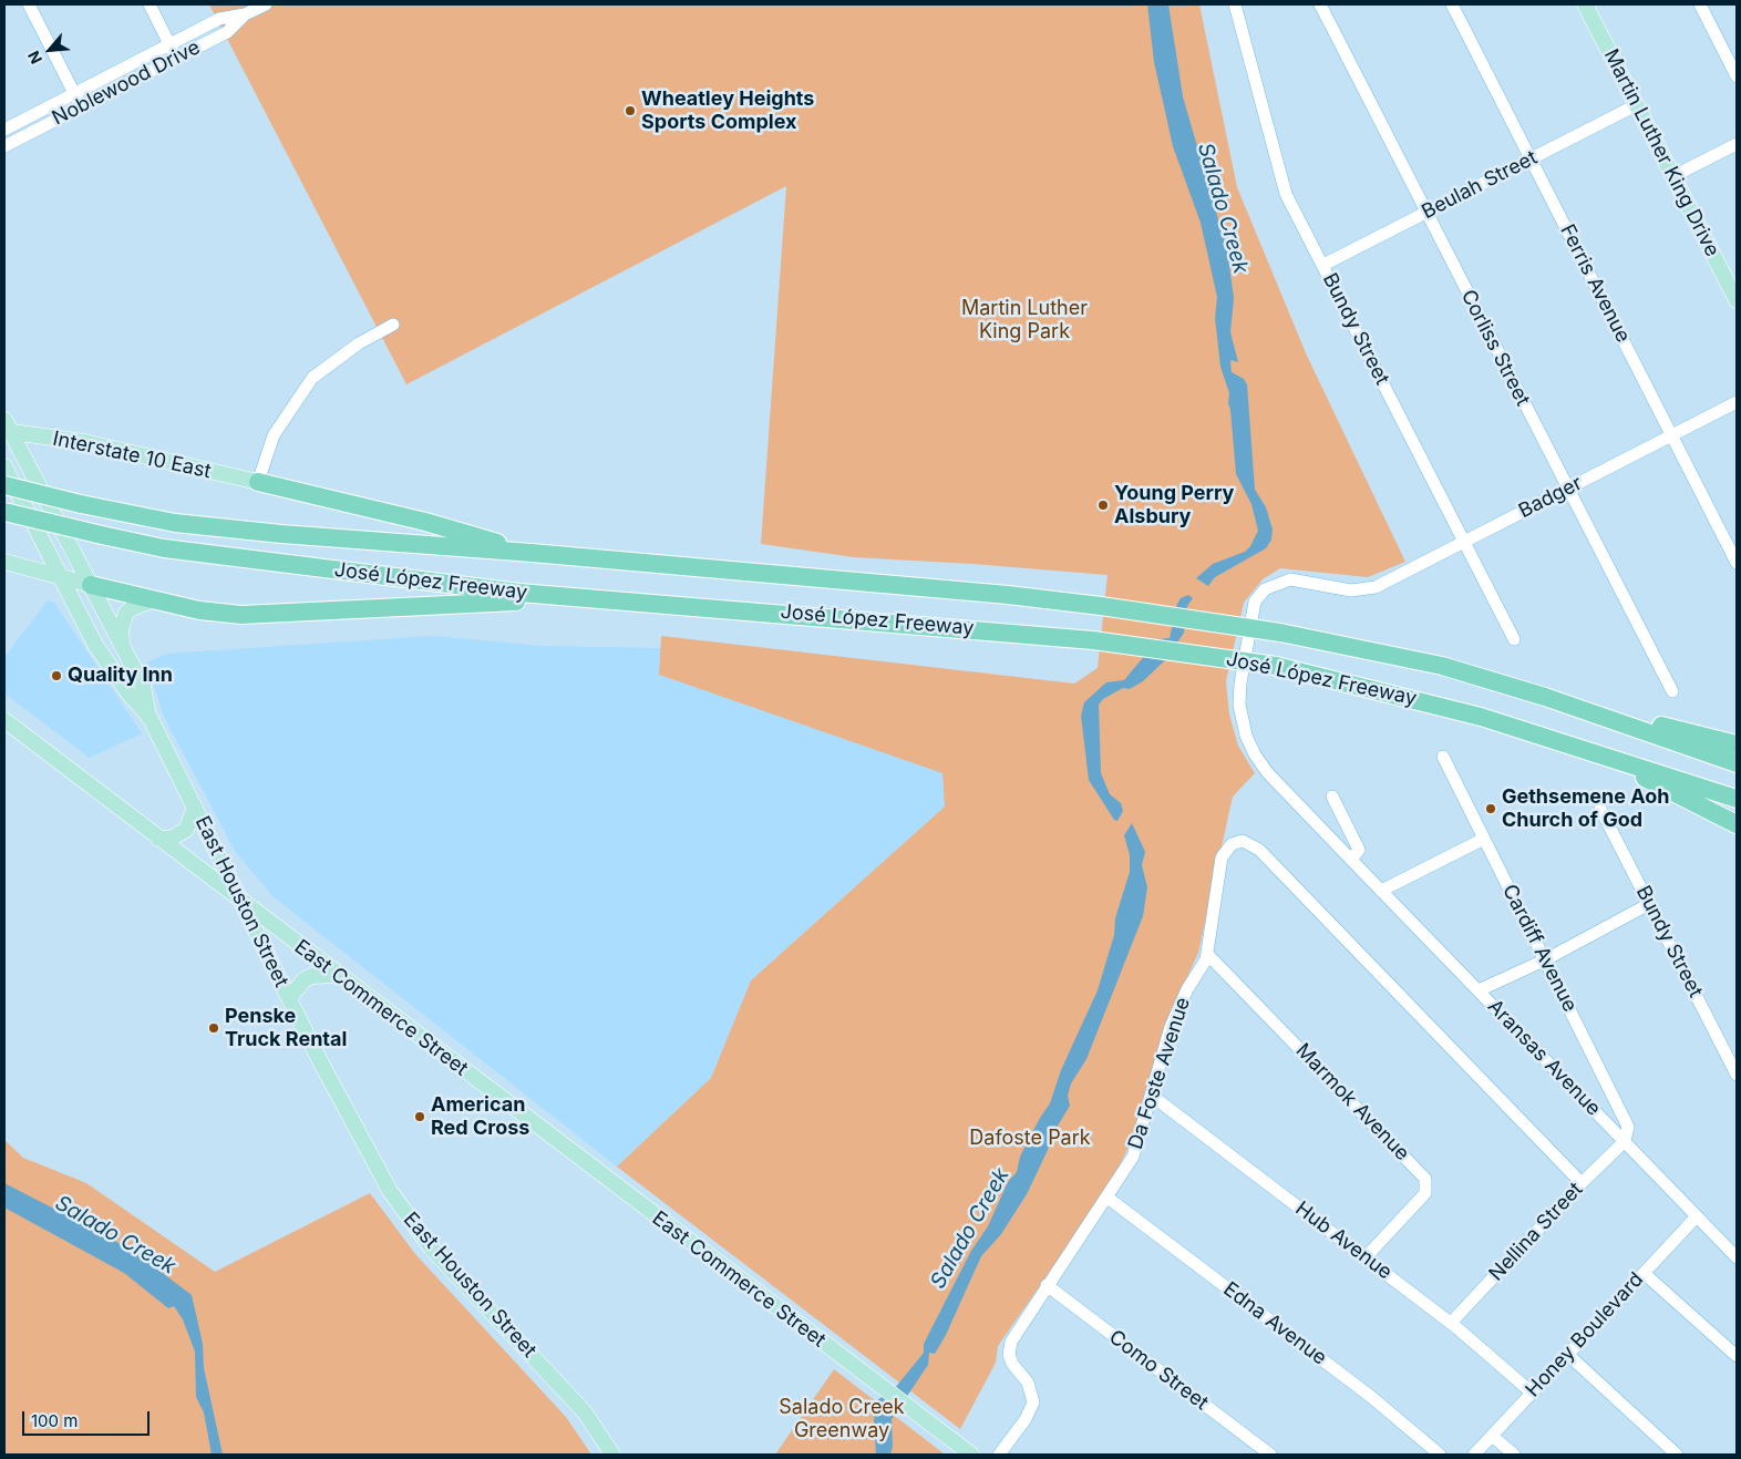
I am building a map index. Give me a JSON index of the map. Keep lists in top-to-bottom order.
{
  "streets": {
    "highway": ["José López Freeway"],
    "main road": [
      "Martin Luther King Drive",
      "Interstate 10 East",
      "East Houston Street",
      "East Commerce Street"
    ],
    "street": [
      "Noblewood Drive",
      "Beulah Street",
      "Ferris Avenue",
      "Bundy Street",
      "Corliss Street",
      "Badger",
      "Cardiff Avenue",
      "Aransas Avenue",
      "Da Foste Avenue",
      "Marmok Avenue",
      "Nellina Street",
      "Hub Avenue",
      "Edna Avenue",
      "Honey Boulevard",
      "Como Street"
    ]
  },
  "crossings": [
    ["Martin Luther King Drive", "Beulah Street"],
    ["Beulah Street", "Ferris Avenue"],
    ["Beulah Street", "Bundy Street"],
    ["Beulah Street", "Corliss Street"],
    ["Ferris Avenue", "Badger"],
    ["Bundy Street", "Badger"],
    ["Corliss Street", "Badger"],
    ["Interstate 10 East", "East Houston Street"],
    ["Badger", "Aransas Avenue"],
    ["East Houston Street", "East Commerce Street"],
    ["Cardiff Avenue", "Aransas Avenue"],
    ["Cardiff Avenue", "Nellina Street"],
    ["Aransas Avenue", "Nellina Street"],
    ["Aransas Avenue", "Honey Boulevard"],
    ["Da Foste Avenue", "Marmok Avenue"],
    ["Da Foste Avenue", "Nellina Street"],
    ["Da Foste Avenue", "Hub Avenue"],
    ["Da Foste Avenue", "Edna Avenue"],
    ["Da Foste Avenue", "Como Street"],
    ["Marmok Avenue", "Hub Avenue"],
    ["Nellina Street", "Hub Avenue"],
    ["Hub Avenue", "Honey Boulevard"]
  ],
  "water": ["Salado Creek"],
  "parks": ["Martin Luther King Park", "Dafoste Park", "Salado Creek Greenway"],
  "places": [
    "Wheatley Heights Sports Complex",
    "Young Perry Alsbury",
    "Quality Inn",
    "Gethsemene Aoh Church of God",
    "Penske Truck Rental",
    "American Red Cross"
  ],
  "scale_bar": "100 m",
  "north": "bottom left"
}
